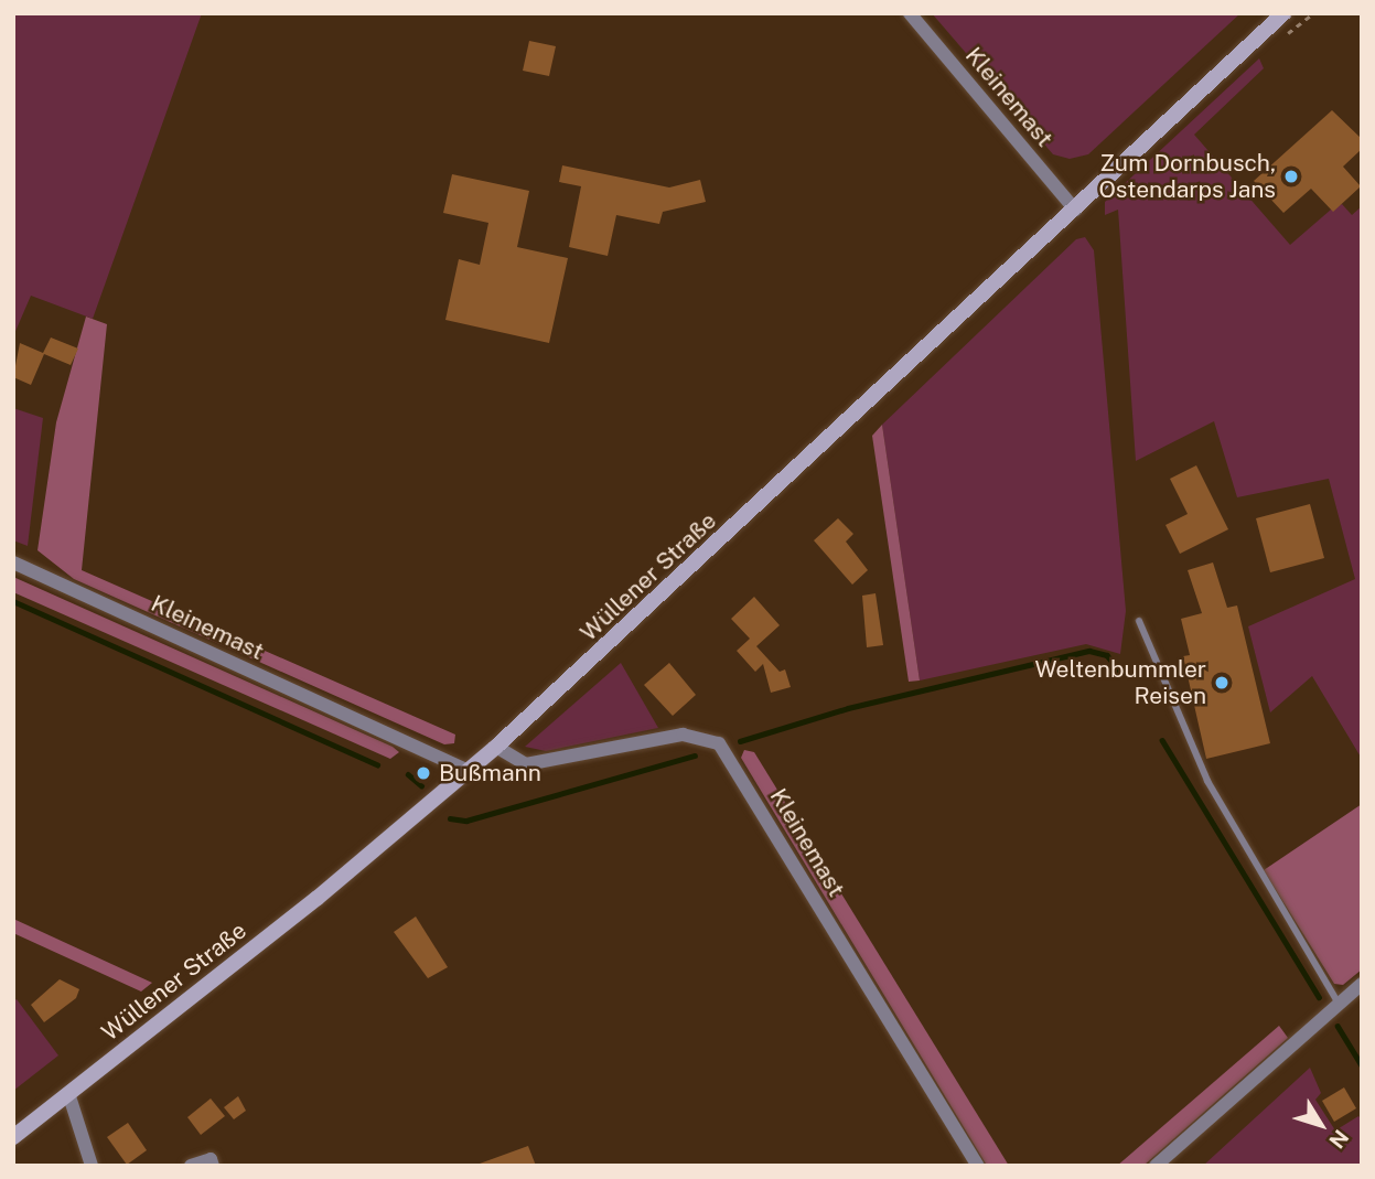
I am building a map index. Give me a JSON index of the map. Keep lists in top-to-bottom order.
{
  "streets": {
    "main road": ["Wüllener Straße"],
    "street": ["Kleinemast"]
  },
  "crossings": [
    ["Kleinemast", "Wüllener Straße"]
  ],
  "places": ["Zum Dornbusch, Ostendarps Jans", "Weltenbummler Reisen", "Bußmann"],
  "north": "bottom right"
}
